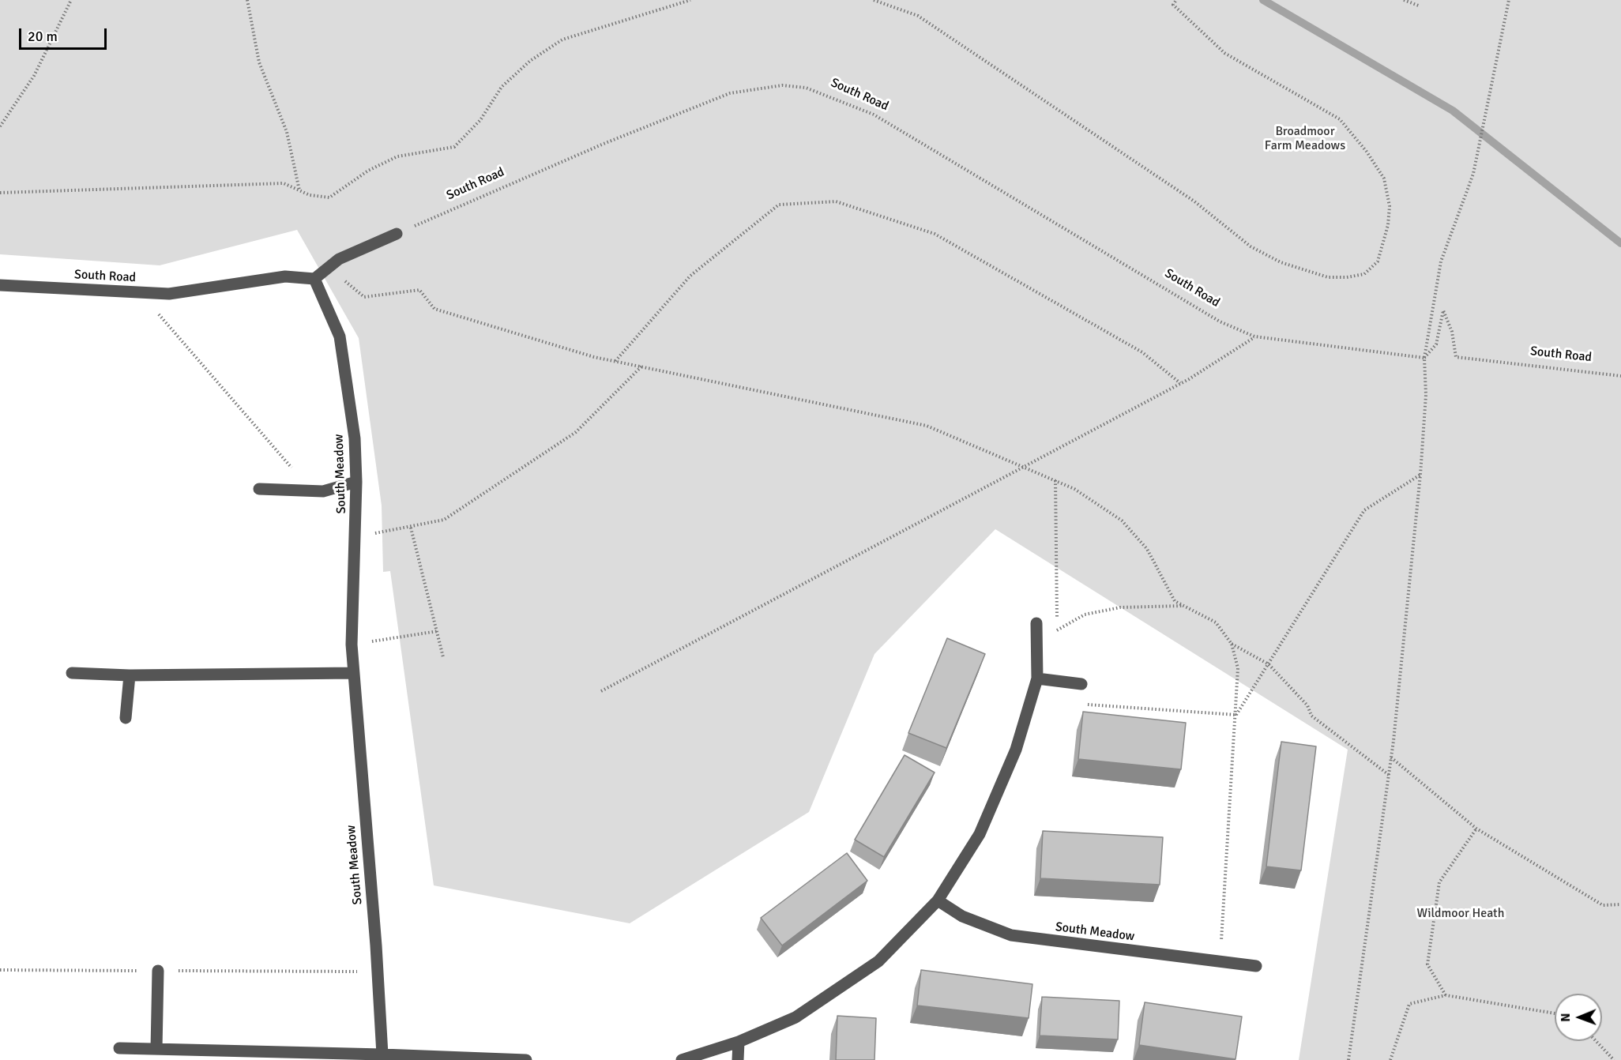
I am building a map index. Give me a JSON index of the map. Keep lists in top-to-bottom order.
{
  "streets": {
    "street": ["South Road", "South Meadow"]
  },
  "crossings": [
    ["South Road", "South Meadow"]
  ],
  "parks": ["Broadmoor Farm Meadows", "Wildmoor Heath"],
  "scale_bar": "20 m",
  "north": "left"
}
